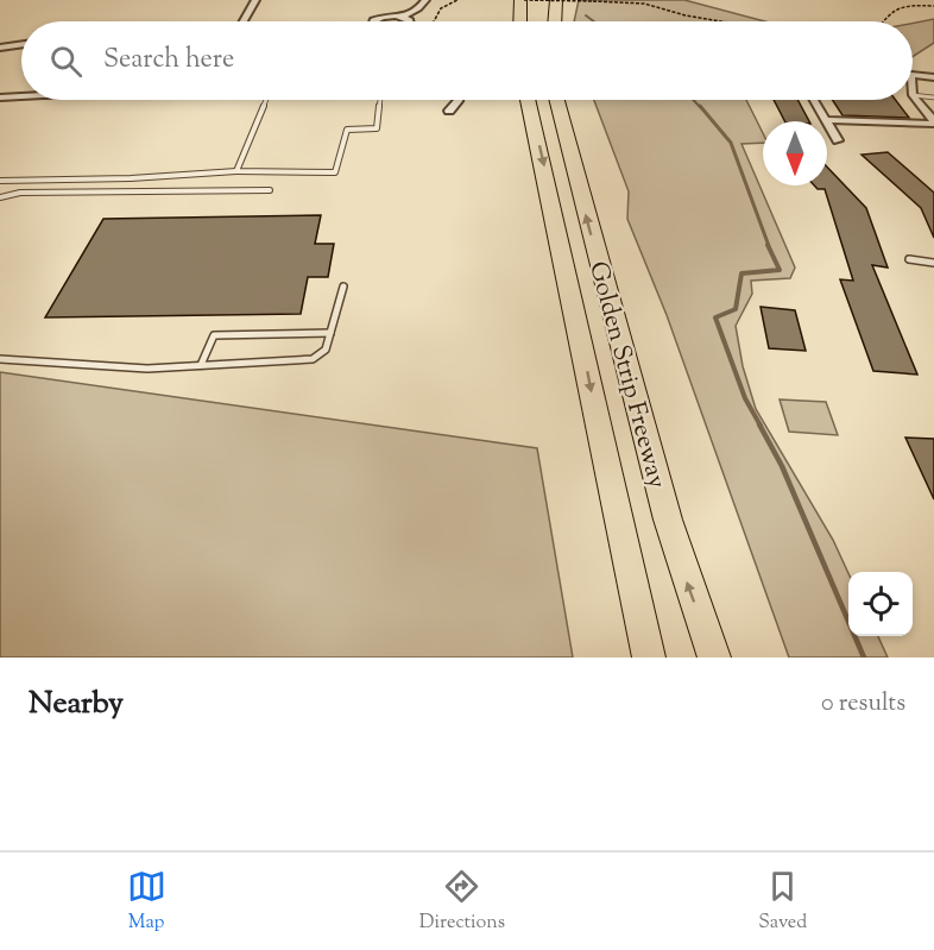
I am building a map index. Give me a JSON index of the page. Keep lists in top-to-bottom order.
{
  "streets": {
    "highway": ["Golden Strip Freeway"]
  },
  "north": "bottom",
  "page": {
    "search": "Search here",
    "heading": ["Nearby", "0 results"],
    "nav": ["Map", "Directions", "Saved"]
  }
}
